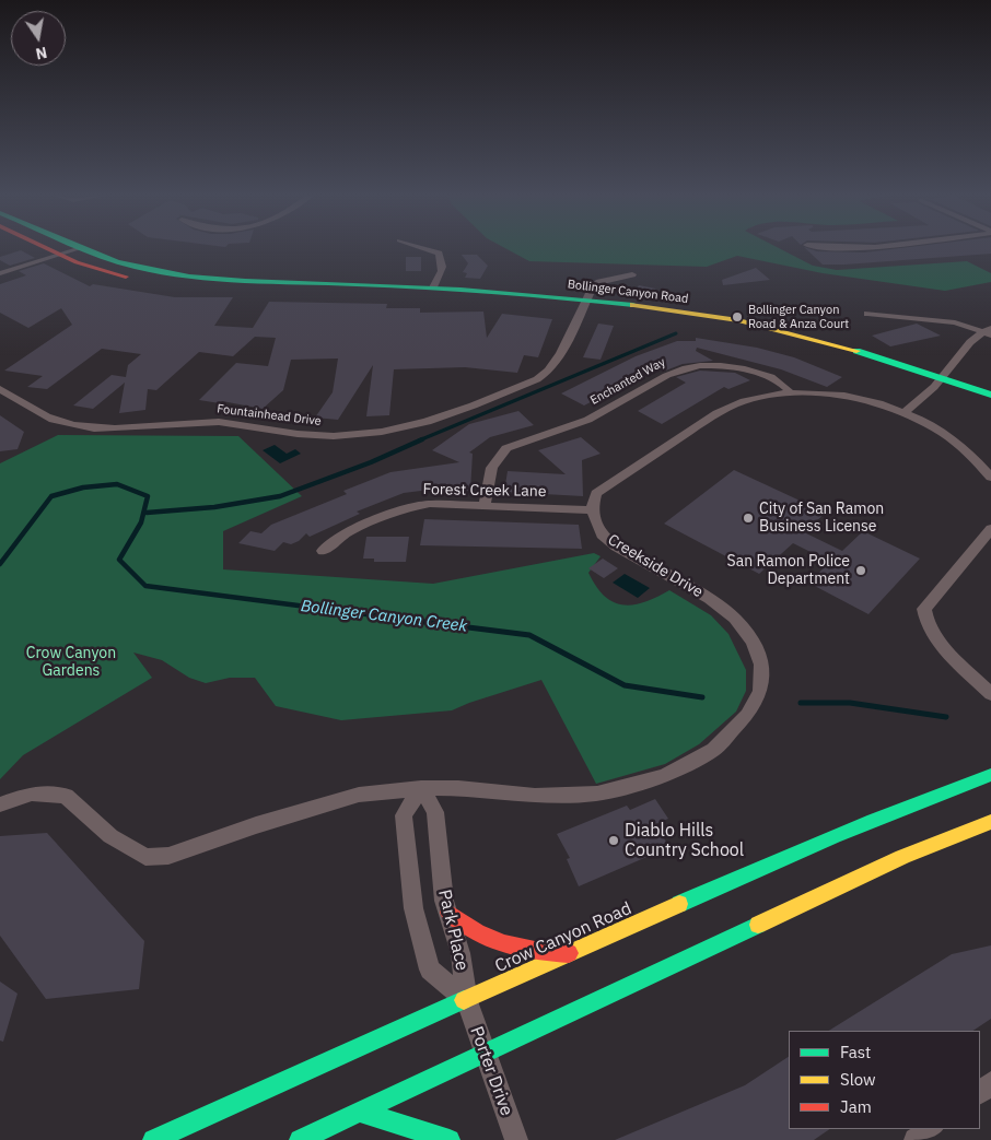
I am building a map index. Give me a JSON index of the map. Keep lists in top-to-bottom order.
{
  "streets": {
    "main road": ["Bollinger Canyon Road", "Crow Canyon Road"],
    "street": [
      "Enchanted Way",
      "Fountainhead Drive",
      "Forest Creek Lane",
      "Creekside Drive",
      "Park Place",
      "Porter Drive"
    ]
  },
  "crossings": [
    ["Bollinger Canyon Road", "Fountainhead Drive"],
    ["Enchanted Way", "Forest Creek Lane"],
    ["Forest Creek Lane", "Creekside Drive"],
    ["Creekside Drive", "Park Place"],
    ["Park Place", "Crow Canyon Road"],
    ["Park Place", "Porter Drive"],
    ["Crow Canyon Road", "Porter Drive"]
  ],
  "water": ["Bollinger Canyon Creek"],
  "parks": ["Crow Canyon Gardens"],
  "places": [
    "Bollinger Canyon Road & Anza Court",
    "City of San Ramon Business License",
    "San Ramon Police Department",
    "Diablo Hills Country School"
  ],
  "legend": ["Fast", "Slow", "Jam"],
  "north": "bottom"
}
